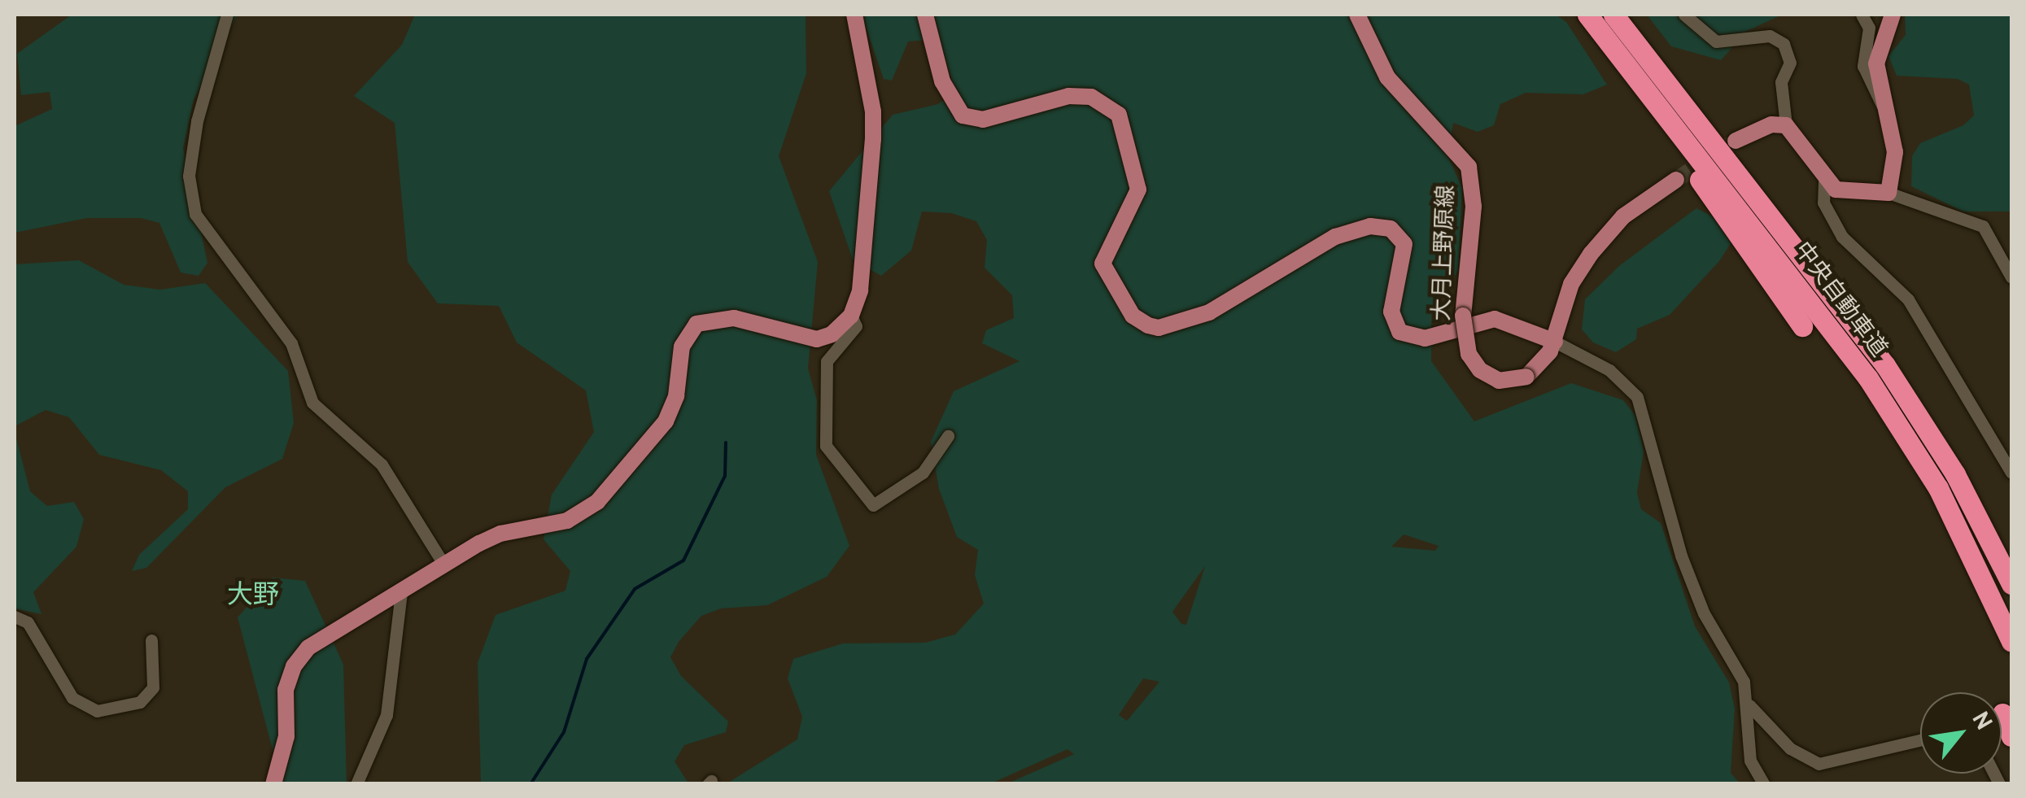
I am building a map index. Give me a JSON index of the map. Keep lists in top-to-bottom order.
{
  "streets": {
    "highway": ["中央自動車道"],
    "main road": ["大月上野原線"]
  },
  "districts": ["大野"],
  "north": "top right"
}
